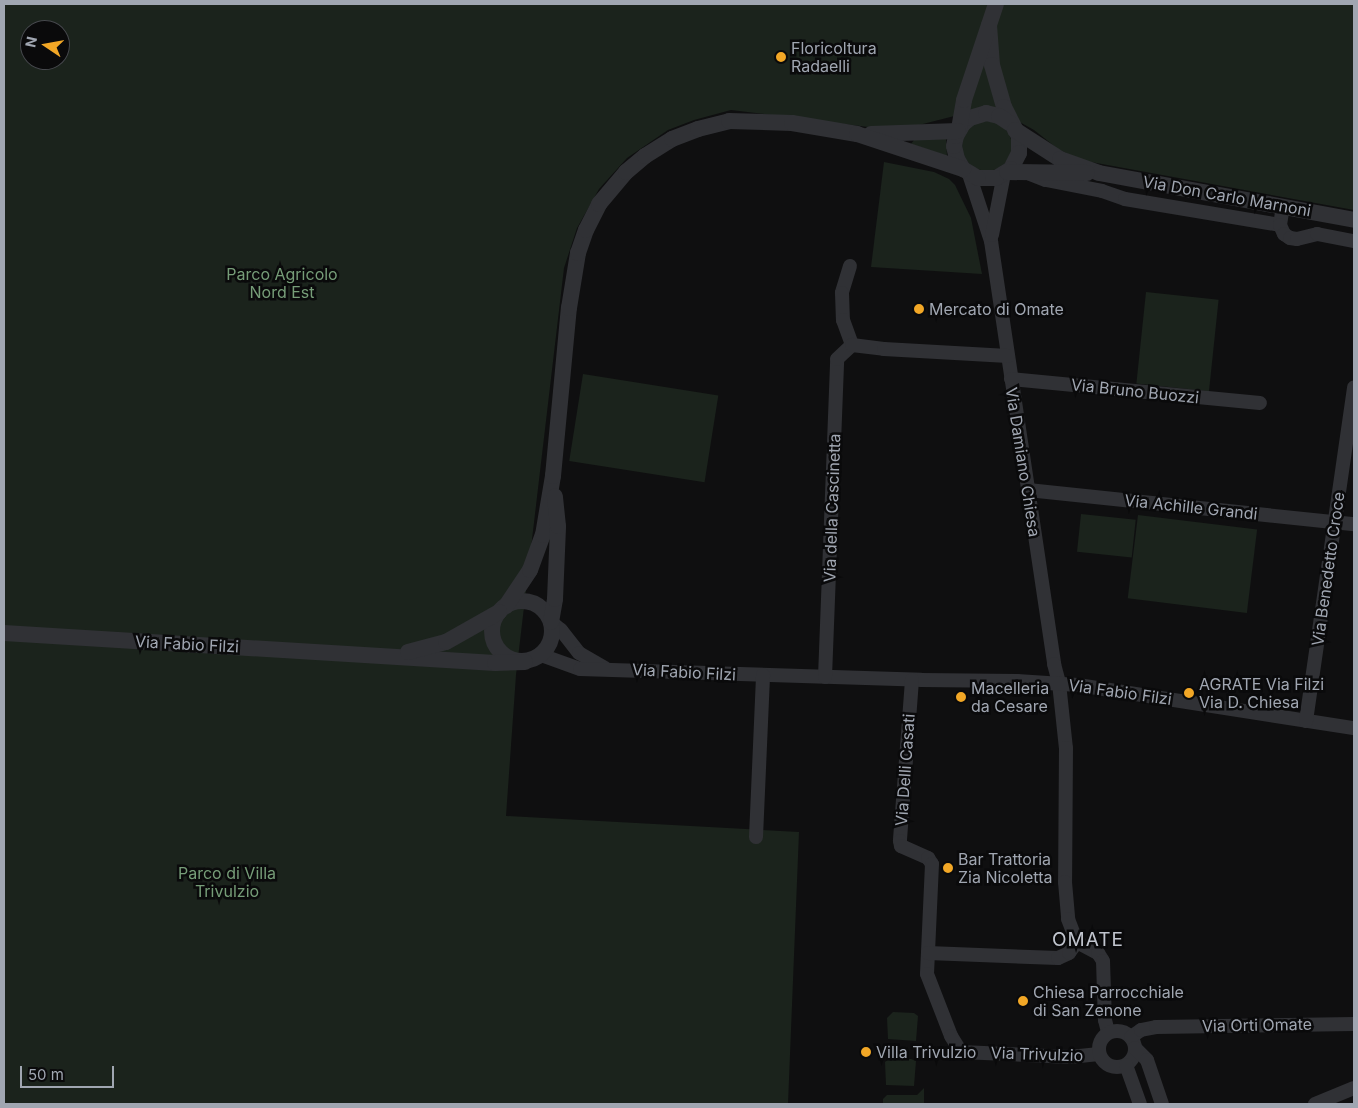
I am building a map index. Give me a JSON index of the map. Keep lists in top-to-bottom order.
{
  "streets": {
    "street": [
      "Via Don Carlo Marnoni",
      "Via Bruno Buozzi",
      "Via Damiano Chiesa",
      "Via Achille Grandi",
      "Via della Cascinetta",
      "Via Benedetto Croce",
      "Via Fabio Filzi",
      "Via Delli Casati",
      "Via Orti Omate",
      "Via Trivulzio"
    ]
  },
  "crossings": [
    ["Via Bruno Buozzi", "Via Damiano Chiesa"],
    ["Via Damiano Chiesa", "Via Achille Grandi"],
    ["Via Damiano Chiesa", "Via Fabio Filzi"],
    ["Via Achille Grandi", "Via Benedetto Croce"],
    ["Via della Cascinetta", "Via Fabio Filzi"],
    ["Via Benedetto Croce", "Via Fabio Filzi"],
    ["Via Fabio Filzi", "Via Delli Casati"],
    ["Via Delli Casati", "Via Trivulzio"],
    ["Via Orti Omate", "Via Trivulzio"]
  ],
  "districts": ["OMATE"],
  "parks": ["Parco Agricolo Nord Est", "Parco di Villa Trivulzio"],
  "places": [
    "Floricoltura Radaelli",
    "Mercato di Omate",
    "AGRATE Via Filzi Via D. Chiesa",
    "Macelleria da Cesare",
    "Bar Trattoria Zia Nicoletta",
    "Chiesa Parrocchiale di San Zenone",
    "Villa Trivulzio"
  ],
  "scale_bar": "50 m",
  "north": "left"
}
